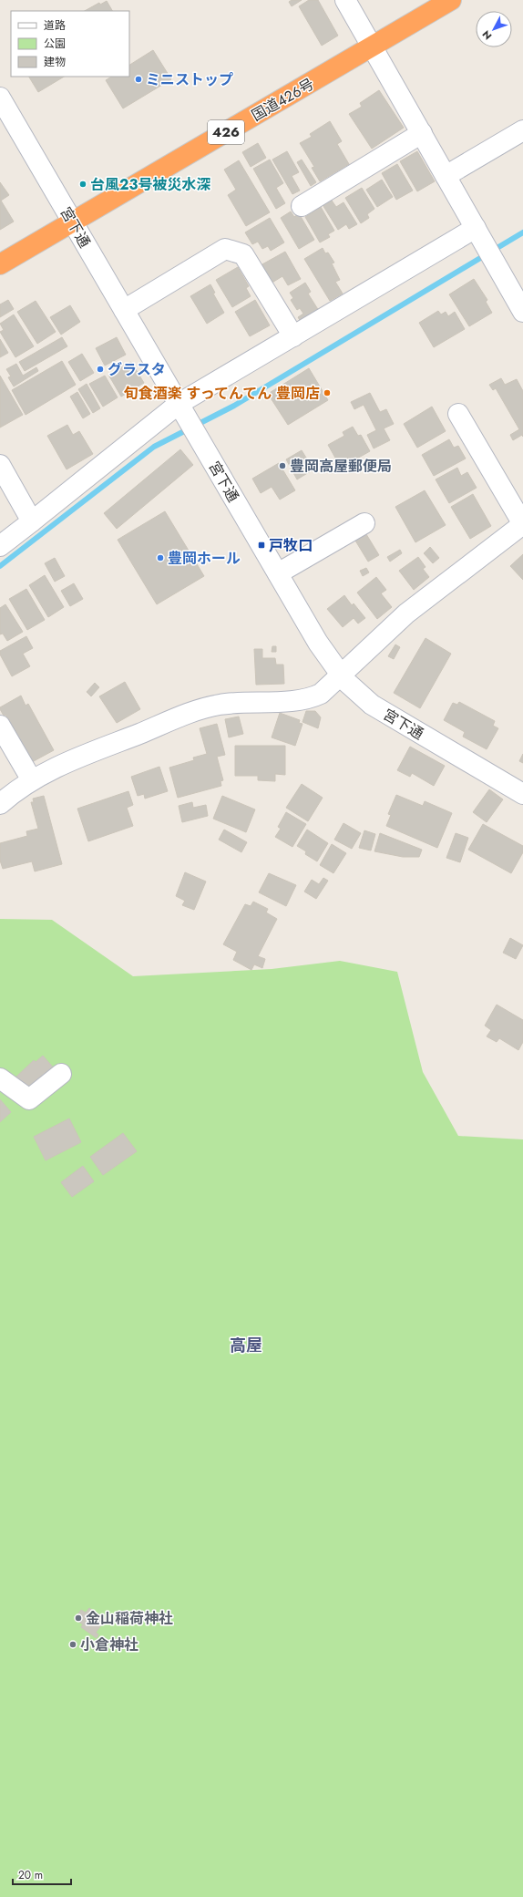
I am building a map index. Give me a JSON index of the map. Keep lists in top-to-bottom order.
{
  "streets": {
    "highway": ["国道426号", "426"],
    "street": ["宮下通"]
  },
  "crossings": [
    ["国道426号", "宮下通"]
  ],
  "districts": ["高屋"],
  "places": {
    "other": [
      "ミニストップ",
      "台風23号被災水深",
      "グラスタ",
      "旬食酒楽 すってんてん 豊岡店",
      "豊岡高屋郵便局",
      "豊岡ホール",
      "金山稲荷神社",
      "小倉神社"
    ],
    "transit": ["戸牧口"]
  },
  "legend": ["道路", "公園", "建物"],
  "scale_bar": "20 m",
  "north": "bottom left"
}
